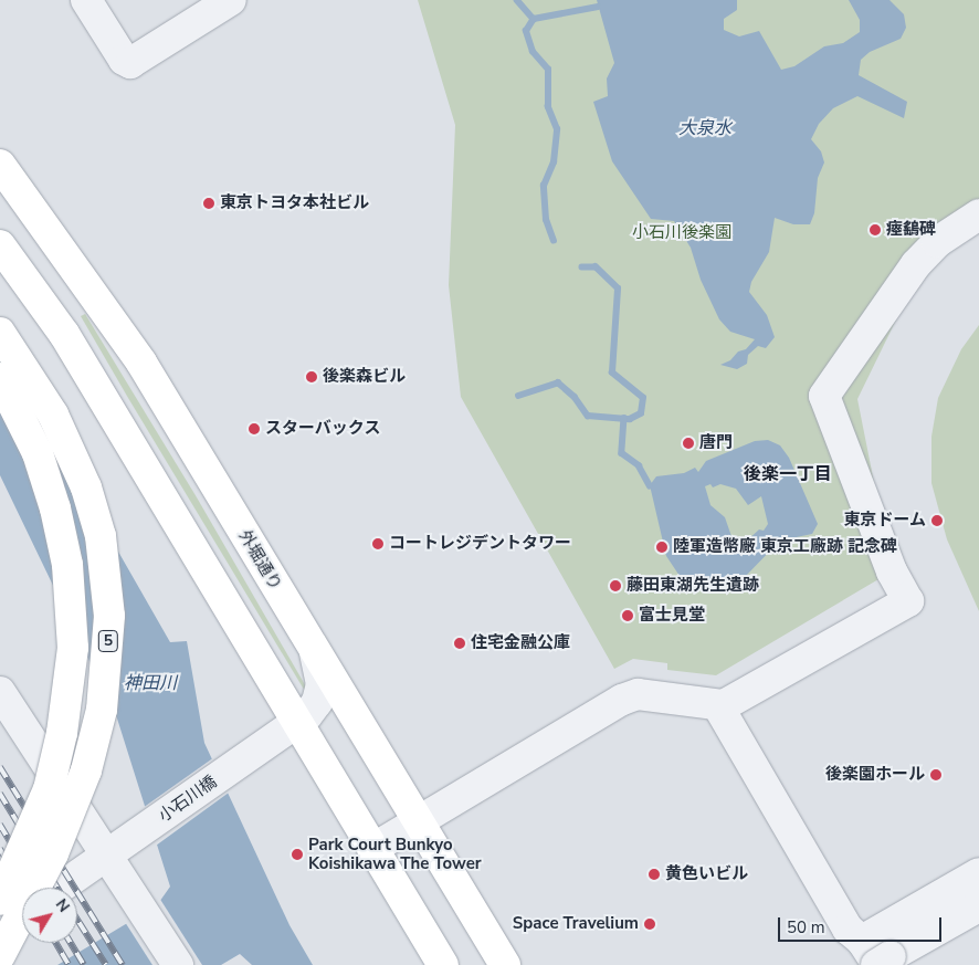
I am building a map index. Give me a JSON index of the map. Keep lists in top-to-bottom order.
{
  "streets": {
    "main road": ["外堀通り", "5"],
    "street": ["小石川橋"]
  },
  "crossings": [
    ["外堀通り", "小石川橋"]
  ],
  "districts": ["後楽一丁目"],
  "water": ["大泉水", "神田川"],
  "parks": ["小石川後楽園"],
  "places": [
    "東京トヨタ本社ビル",
    "瘞鷂碑",
    "後楽森ビル",
    "スターバックス",
    "唐門",
    "東京ドーム",
    "コートレジデントタワー",
    "陸軍造幣廠 東京工廠跡 記念碑",
    "藤田東湖先生遺跡",
    "富士見堂",
    "住宅金融公庫",
    "後楽園ホール",
    "Park Court Bunkyo Koishikawa The Tower",
    "黄色いビル",
    "Space Travelium"
  ],
  "scale_bar": "50 m",
  "north": "top right"
}
